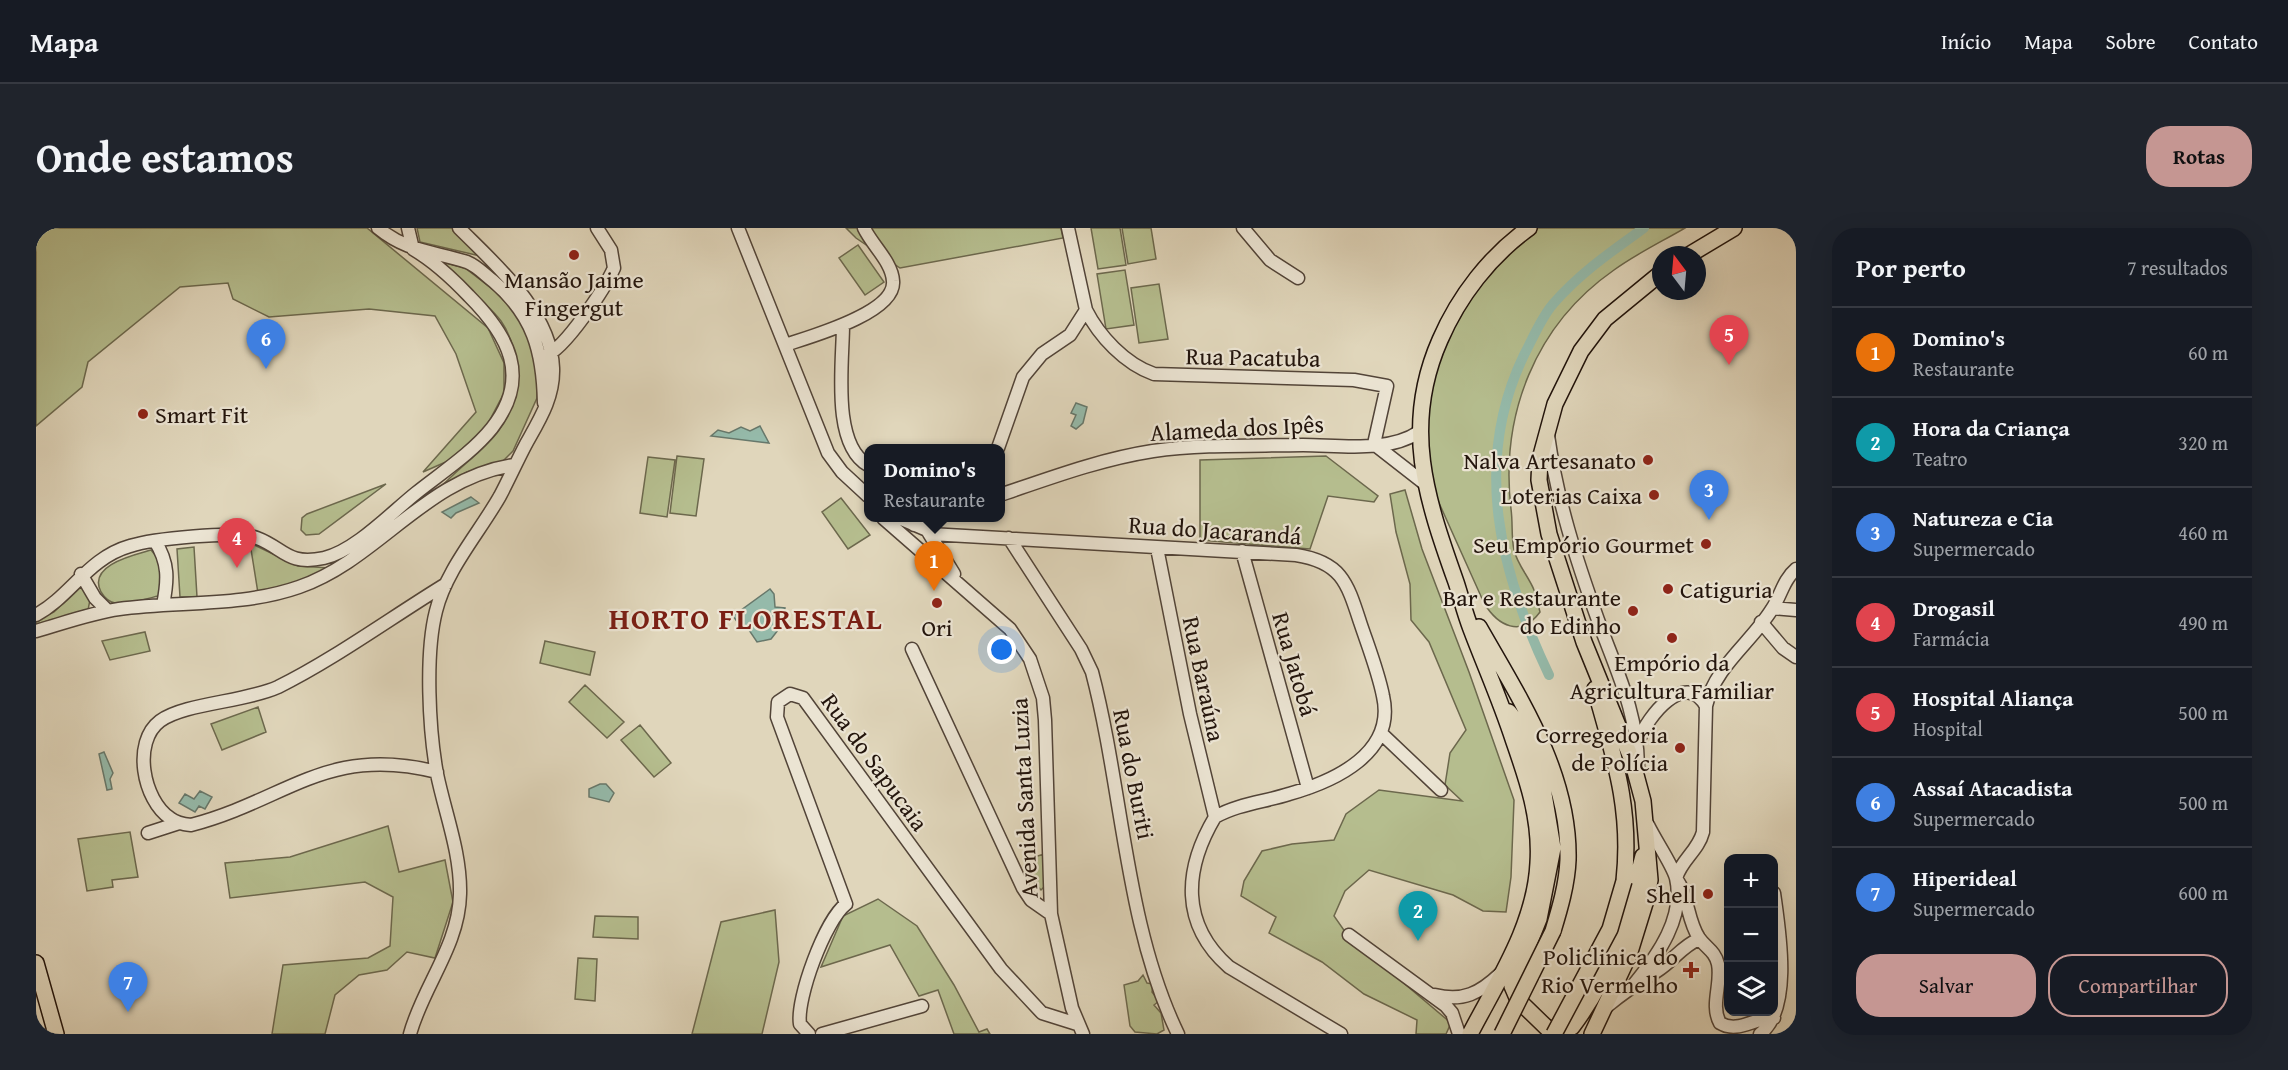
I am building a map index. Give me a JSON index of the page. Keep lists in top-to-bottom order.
{
  "streets": {
    "street": [
      "Rua Pacatuba",
      "Alameda dos Ipês",
      "Rua do Jacarandá",
      "Rua Jatobá",
      "Rua Baraúna",
      "Rua do Sapucaia",
      "Rua do Buriti",
      "Avenida Santa Luzia"
    ]
  },
  "crossings": [
    ["Rua Pacatuba", "Alameda dos Ipês"],
    ["Rua do Jacarandá", "Rua Jatobá"],
    ["Rua do Jacarandá", "Rua Baraúna"],
    ["Rua do Jacarandá", "Rua do Buriti"],
    ["Rua do Jacarandá", "Avenida Santa Luzia"],
    ["Rua do Sapucaia", "Avenida Santa Luzia"]
  ],
  "districts": ["HORTO FLORESTAL"],
  "places": {
    "other": [
      "Mansão Jaime Fingergut",
      "Smart Fit",
      "Nalva Artesanato",
      "Loterias Caixa",
      "Seu Empório Gourmet",
      "Catiguria",
      "Ori",
      "Bar e Restaurante do Edinho",
      "Empório da Agricultura Familiar",
      "Corregedoria de Polícia",
      "Shell"
    ],
    "health": ["Policlinica do Rio Vermelho"]
  },
  "north": "top",
  "page": {
    "header": "Mapa",
    "nav": [
      "Início",
      "Mapa",
      "Sobre",
      "Contato"
    ],
    "title": "Onde estamos",
    "buttons": [
      "Rotas",
      ["Salvar", "Compartilhar"]
    ],
    "heading": ["Por perto", "7 resultados"],
    "list": [
      {
        "mark": "1",
        "name": "Domino's",
        "note": "Restaurante",
        "value": "60 m"
      },
      {
        "mark": "2",
        "name": "Hora da Criança",
        "note": "Teatro",
        "value": "320 m"
      },
      {
        "mark": "3",
        "name": "Natureza e Cia",
        "note": "Supermercado",
        "value": "460 m"
      },
      {
        "mark": "4",
        "name": "Drogasil",
        "note": "Farmácia",
        "value": "490 m"
      },
      {
        "mark": "5",
        "name": "Hospital Aliança",
        "note": "Hospital",
        "value": "500 m"
      },
      {
        "mark": "6",
        "name": "Assaí Atacadista",
        "note": "Supermercado",
        "value": "500 m"
      },
      {
        "mark": "7",
        "name": "Hiperideal",
        "note": "Supermercado",
        "value": "600 m"
      }
    ],
    "pins": [
      "5",
      "6",
      "3",
      "4",
      "1",
      "2",
      "7"
    ],
    "popup": ["Domino's", "Restaurante"],
    "map_buttons": ["+", "−"]
  }
}
